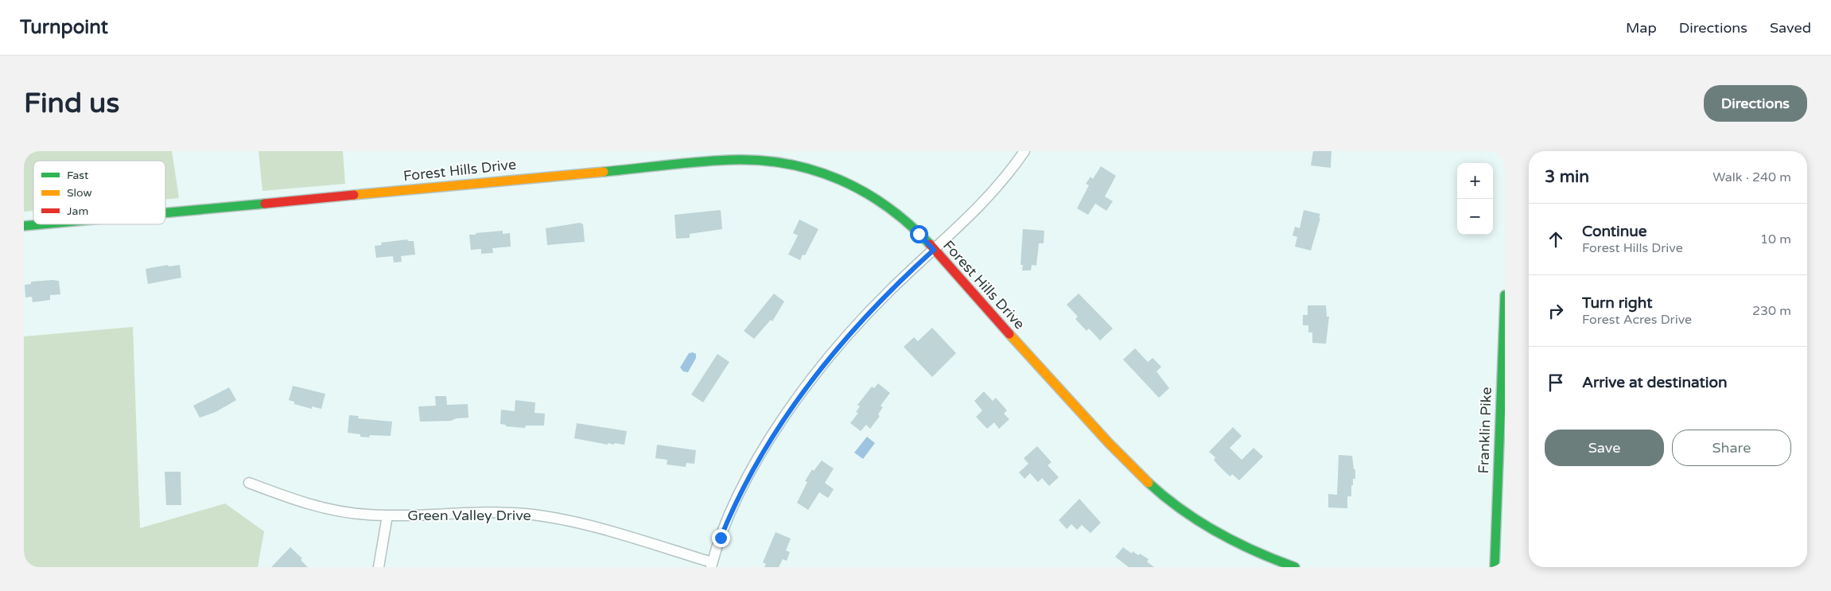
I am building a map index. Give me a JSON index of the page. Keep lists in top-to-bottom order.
{
  "streets": {
    "street": ["Forest Hills Drive", "Franklin Pike", "Green Valley Drive"]
  },
  "legend": ["Fast", "Slow", "Jam"],
  "page": {
    "header": "Turnpoint",
    "nav": ["Map", "Directions", "Saved"],
    "buttons": [
      "Directions",
      ["Save", "Share"]
    ],
    "title": "Find us",
    "heading": ["3 min", "Walk · 240 m"],
    "map_buttons": ["+", "−"],
    "list": [
      ["Continue", "Forest Hills Drive", "10 m"],
      ["Turn right", "Forest Acres Drive", "230 m"],
      "Arrive at destination"
    ]
  }
}
